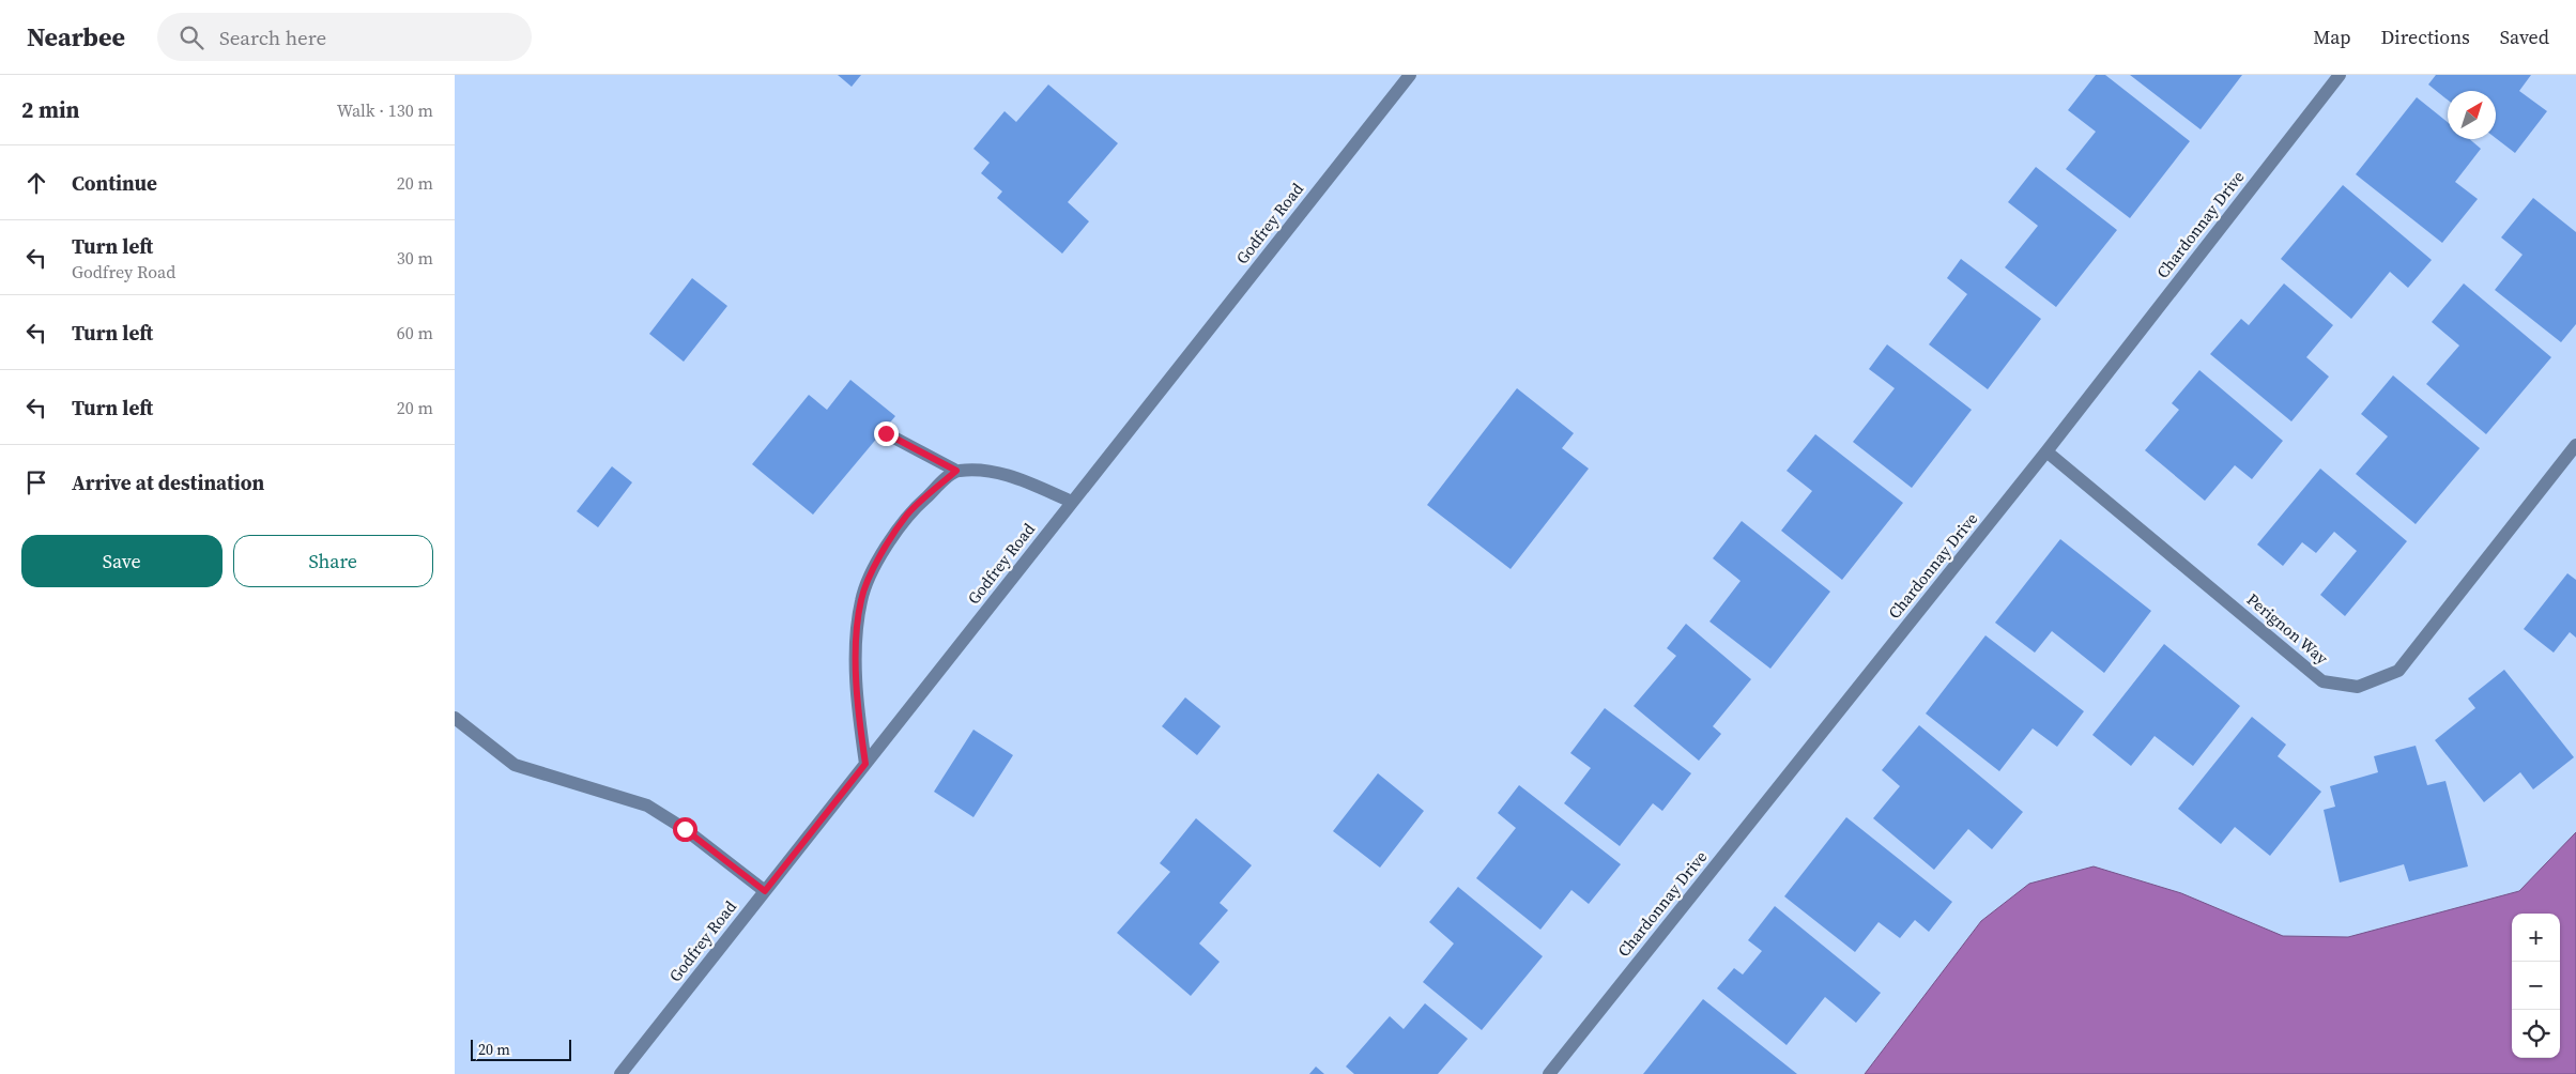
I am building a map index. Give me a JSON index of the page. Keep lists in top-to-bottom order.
{
  "streets": {
    "street": ["Godfrey Road", "Chardonnay Drive", "Perignon Way"]
  },
  "crossings": [
    ["Chardonnay Drive", "Perignon Way"]
  ],
  "scale_bar": "20 m",
  "north": "top right",
  "page": {
    "header": "Nearbee",
    "search": "Search here",
    "nav": ["Map", "Directions", "Saved"],
    "heading": ["2 min", "Walk · 130 m"],
    "list": [
      ["Continue", "20 m"],
      ["Turn left", "Godfrey Road", "30 m"],
      ["Turn left", "60 m"],
      ["Turn left", "20 m"],
      "Arrive at destination"
    ],
    "buttons": ["Save", "Share"],
    "map_buttons": ["+", "−"],
    "scale": "20 m"
  }
}
